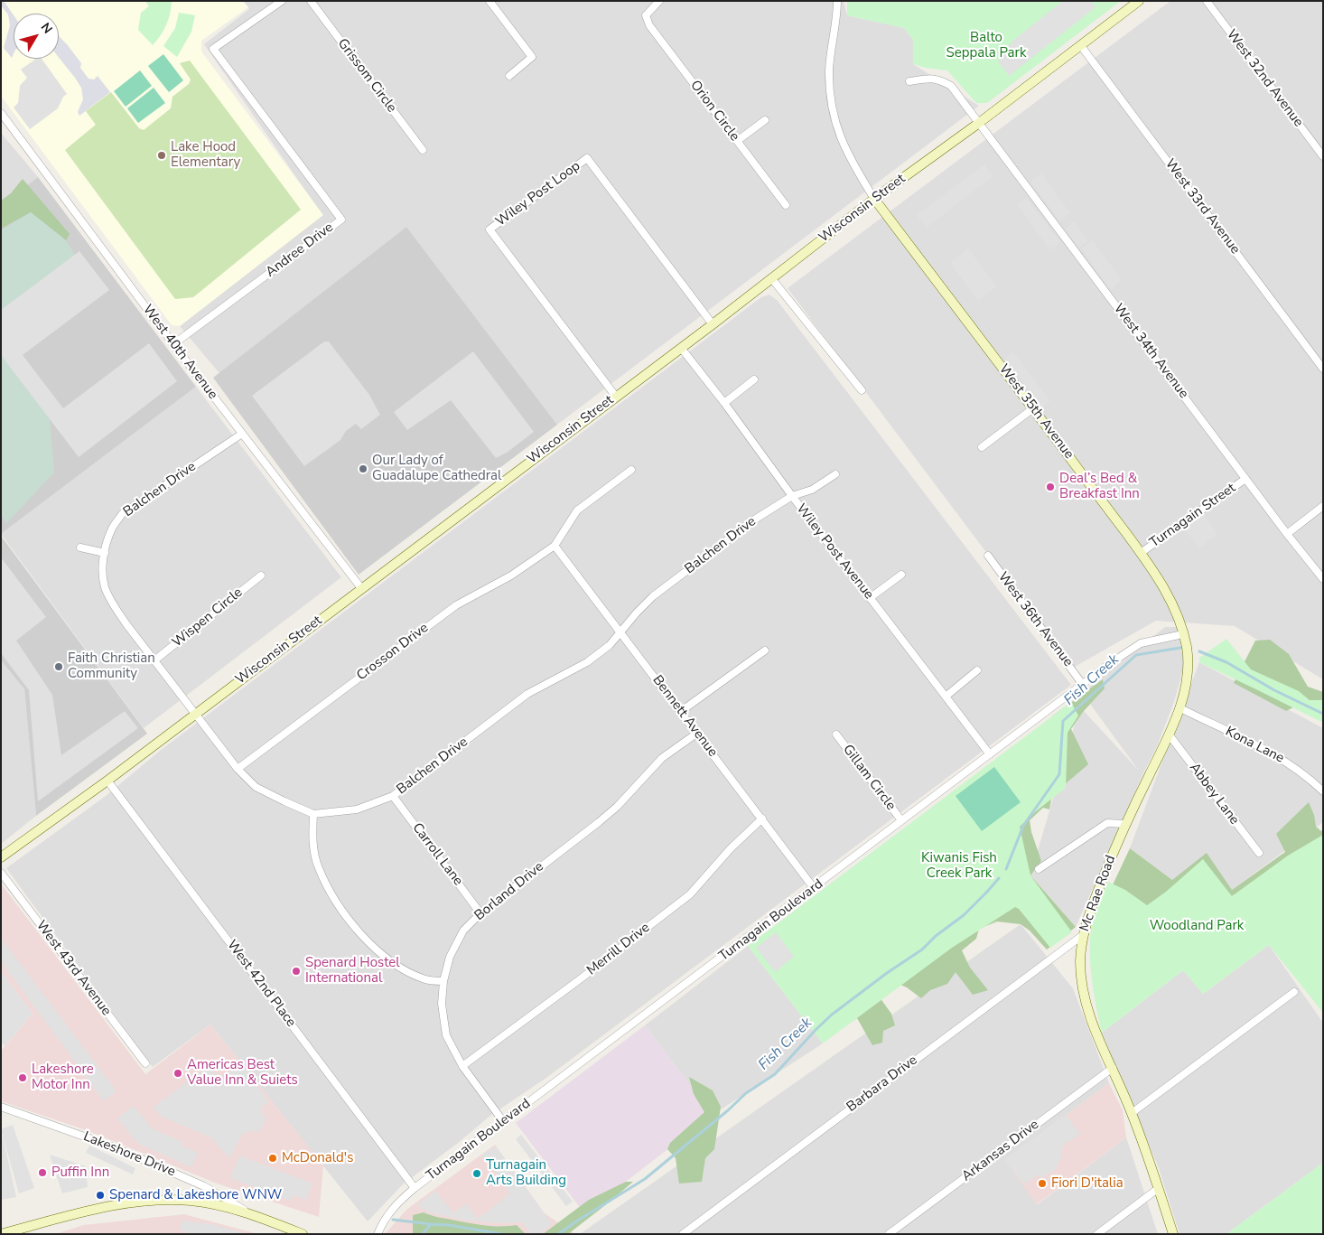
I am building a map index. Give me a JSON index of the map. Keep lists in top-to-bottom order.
{
  "streets": {
    "street": [
      "Grissom Circle",
      "West 32nd Avenue",
      "Orion Circle",
      "Wiley Post Loop",
      "West 33rd Avenue",
      "Wisconsin Street",
      "Andree Drive",
      "West 34th Avenue",
      "West 40th Avenue",
      "West 35th Avenue",
      "Balchen Drive",
      "Turnagain Street",
      "Wiley Post Avenue",
      "Wispen Circle",
      "West 36th Avenue",
      "Crosson Drive",
      "Bennett Avenue",
      "Kona Lane",
      "Gillam Circle",
      "Abbey Lane",
      "Carroll Lane",
      "Borland Drive",
      "Mc Rae Road",
      "Turnagain Boulevard",
      "Merrill Drive",
      "West 43rd Avenue",
      "West 42nd Place",
      "Barbara Drive",
      "Arkansas Drive",
      "Lakeshore Drive"
    ]
  },
  "crossings": [
    ["Wiley Post Loop", "Wisconsin Street"],
    ["West 33rd Avenue", "Wisconsin Street"],
    ["Wisconsin Street", "West 34th Avenue"],
    ["Wisconsin Street", "West 40th Avenue"],
    ["Wisconsin Street", "West 35th Avenue"],
    ["Wisconsin Street", "Balchen Drive"],
    ["Wisconsin Street", "Wiley Post Avenue"],
    ["Wisconsin Street", "West 42nd Place"],
    ["Andree Drive", "West 40th Avenue"],
    ["West 34th Avenue", "Turnagain Street"],
    ["West 40th Avenue", "Balchen Drive"],
    ["West 35th Avenue", "Turnagain Street"],
    ["West 35th Avenue", "Mc Rae Road"],
    ["West 35th Avenue", "Turnagain Boulevard"],
    ["Balchen Drive", "Wiley Post Avenue"],
    ["Balchen Drive", "Wispen Circle"],
    ["Balchen Drive", "Crosson Drive"],
    ["Balchen Drive", "Bennett Avenue"],
    ["Balchen Drive", "Carroll Lane"],
    ["Wiley Post Avenue", "Turnagain Boulevard"],
    ["West 36th Avenue", "Turnagain Boulevard"],
    ["Crosson Drive", "Bennett Avenue"],
    ["Bennett Avenue", "Borland Drive"],
    ["Bennett Avenue", "Turnagain Boulevard"],
    ["Bennett Avenue", "Merrill Drive"],
    ["Kona Lane", "Mc Rae Road"],
    ["Gillam Circle", "Turnagain Boulevard"],
    ["Abbey Lane", "Mc Rae Road"],
    ["Carroll Lane", "Borland Drive"],
    ["Borland Drive", "Turnagain Boulevard"],
    ["Borland Drive", "Merrill Drive"],
    ["Mc Rae Road", "Turnagain Boulevard"],
    ["Mc Rae Road", "Barbara Drive"],
    ["Mc Rae Road", "Arkansas Drive"],
    ["Turnagain Boulevard", "West 42nd Place"]
  ],
  "water": ["Fish Creek"],
  "parks": ["Balto Seppala Park", "Kiwanis Fish Creek Park", "Woodland Park"],
  "places": [
    "Lake Hood Elementary",
    "Our Lady of Guadalupe Cathedral",
    "Deal’s Bed & Breakfast Inn",
    "Faith Christian Community",
    "Spenard Hostel International",
    "Americas Best Value Inn & Suiets",
    "Lakeshore Motor Inn",
    "McDonald's",
    "Puffin Inn",
    "Turnagain Arts Building",
    "Fiori D'italia",
    "Spenard & Lakeshore WNW"
  ],
  "north": "top right"
}
